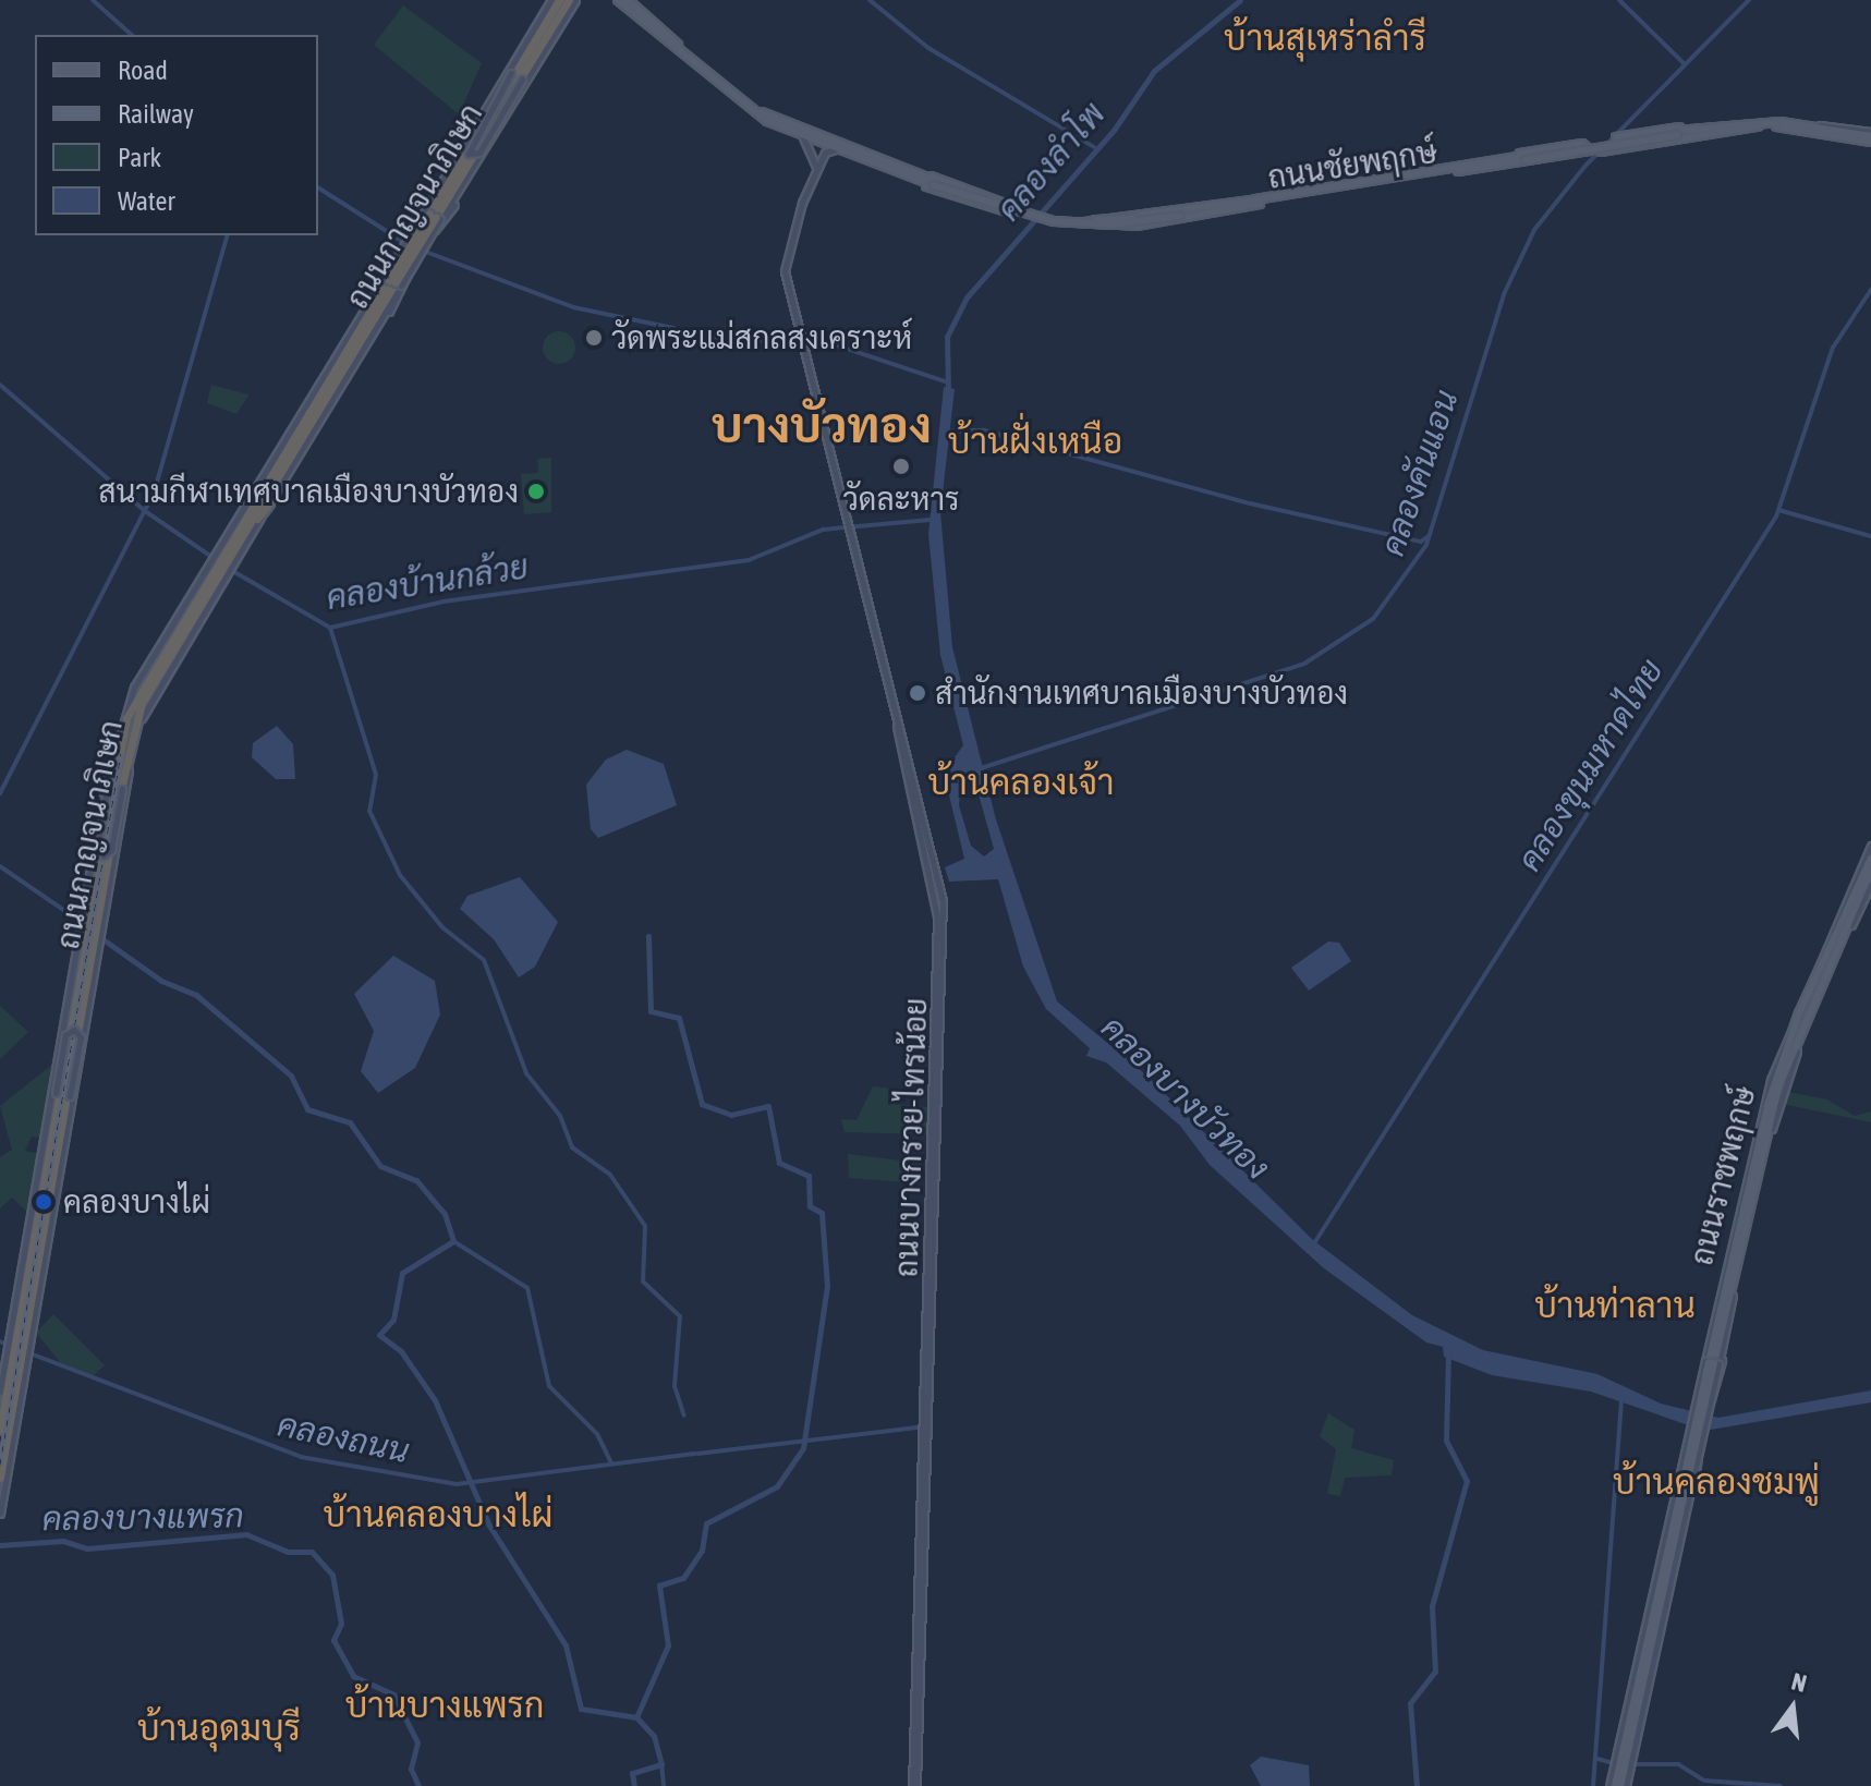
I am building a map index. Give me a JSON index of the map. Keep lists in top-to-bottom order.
{
  "streets": {
    "highway": ["ถนนกาญจนาภิเษก"],
    "main road": ["ถนนชัยพฤกษ์", "ถนนบางกรวย-ไทรน้อย", "ถนนราชพฤกษ์"]
  },
  "districts": [
    "บ้านสุเหร่าลำรี",
    "บางบัวทอง",
    "บ้านฝั่งเหนือ",
    "บ้านคลองเจ้า",
    "บ้านท่าลาน",
    "บ้านคลองชมพู่",
    "บ้านคลองบางไผ่",
    "บ้านบางแพรก",
    "บ้านอุดมบุรี"
  ],
  "water": [
    "คลองลำโพ",
    "คลองคันแอน",
    "คลองบ้านกล้วย",
    "คลองขุนมหาดไทย",
    "คลองบางบัวทอง",
    "คลองถนน",
    "คลองบางแพรก"
  ],
  "places": [
    "วัดพระแม่สกลสงเคราะห์",
    "วัดละหาร",
    "สนามกีฬาเทศบาลเมืองบางบัวทอง",
    "สำนักงานเทศบาลเมืองบางบัวทอง",
    "คลองบางไผ่"
  ],
  "legend": [
    "Road",
    "Railway",
    "Park",
    "Water"
  ],
  "north": "top"
}
